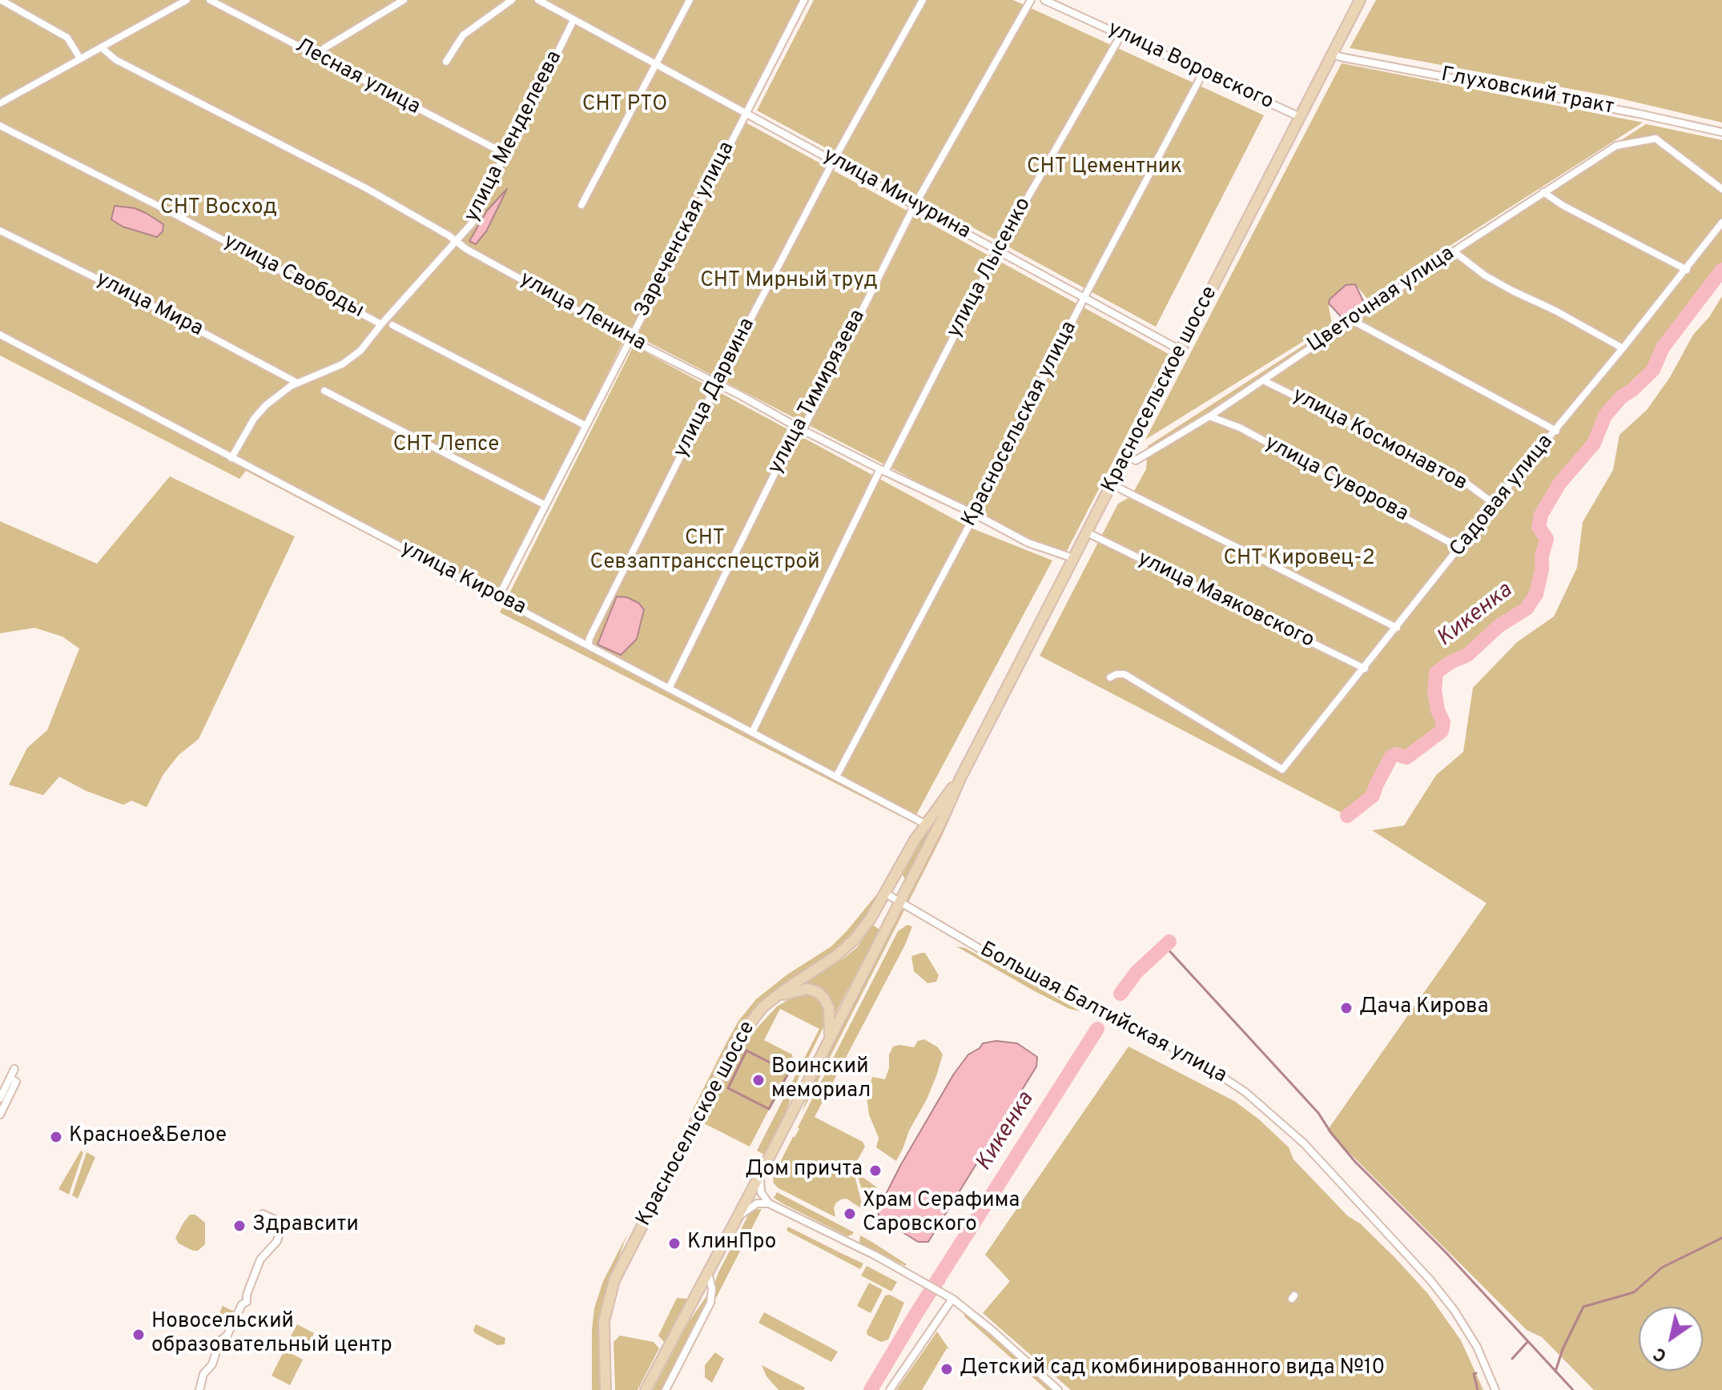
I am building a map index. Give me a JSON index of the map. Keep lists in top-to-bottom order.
{
  "streets": {
    "main road": ["Красносельское шоссе"],
    "street": [
      "улица Воровского",
      "Лесная улица",
      "Глуховский тракт",
      "улица Менделеева",
      "улица Мичурина",
      "Зареченская улица",
      "улица Лысенко",
      "улица Свободы",
      "Цветочная улица",
      "улица Мира",
      "улица Ленина",
      "улица Дарвина",
      "улица Тимирязева",
      "Красносельская улица",
      "улица Космонавтов",
      "улица Суворова",
      "Садовая улица",
      "улица Кирова",
      "улица Маяковского",
      "Большая Балтийская улица"
    ]
  },
  "crossings": [
    ["улица Воровского", "улица Лысенко"],
    ["улица Воровского", "Красносельское шоссе"],
    ["улица Воровского", "Красносельская улица"],
    ["Лесная улица", "улица Менделеева"],
    ["Глуховский тракт", "Красносельское шоссе"],
    ["улица Менделеева", "улица Мичурина"],
    ["улица Менделеева", "улица Свободы"],
    ["улица Менделеева", "улица Мира"],
    ["улица Менделеева", "улица Ленина"],
    ["улица Менделеева", "улица Кирова"],
    ["улица Мичурина", "Зареченская улица"],
    ["улица Мичурина", "улица Лысенко"],
    ["улица Мичурина", "улица Дарвина"],
    ["улица Мичурина", "Красносельское шоссе"],
    ["улица Мичурина", "улица Тимирязева"],
    ["улица Мичурина", "Красносельская улица"],
    ["Зареченская улица", "улица Ленина"],
    ["Зареченская улица", "улица Кирова"],
    ["улица Лысенко", "улица Ленина"],
    ["улица Лысенко", "улица Кирова"],
    ["Цветочная улица", "Красносельское шоссе"],
    ["Цветочная улица", "улица Космонавтов"],
    ["Цветочная улица", "улица Суворова"],
    ["улица Ленина", "улица Дарвина"],
    ["улица Ленина", "Красносельское шоссе"],
    ["улица Ленина", "улица Тимирязева"],
    ["улица Ленина", "Красносельская улица"],
    ["улица Дарвина", "улица Кирова"],
    ["Красносельское шоссе", "улица Кирова"],
    ["Красносельское шоссе", "улица Маяковского"],
    ["Красносельское шоссе", "Большая Балтийская улица"],
    ["улица Тимирязева", "улица Кирова"],
    ["Красносельская улица", "улица Кирова"],
    ["улица Космонавтов", "Садовая улица"],
    ["улица Суворова", "Садовая улица"],
    ["Садовая улица", "улица Маяковского"]
  ],
  "water": ["Кикенка"],
  "parks": [
    "СНТ РТО",
    "СНТ Цементник",
    "СНТ Восход",
    "СНТ Мирный труд",
    "СНТ Лепсе",
    "СНТ Севзаптрансспецстрой",
    "СНТ Кировец-2"
  ],
  "places": [
    "Дача Кирова",
    "Воинский мемориал",
    "Красное&Белое",
    "Дом причта",
    "Храм Серафима Саровского",
    "Здравсити",
    "КлинПро",
    "Новосельский образовательный центр",
    "Детский сад комбинированного вида №10"
  ],
  "north": "bottom left"
}
